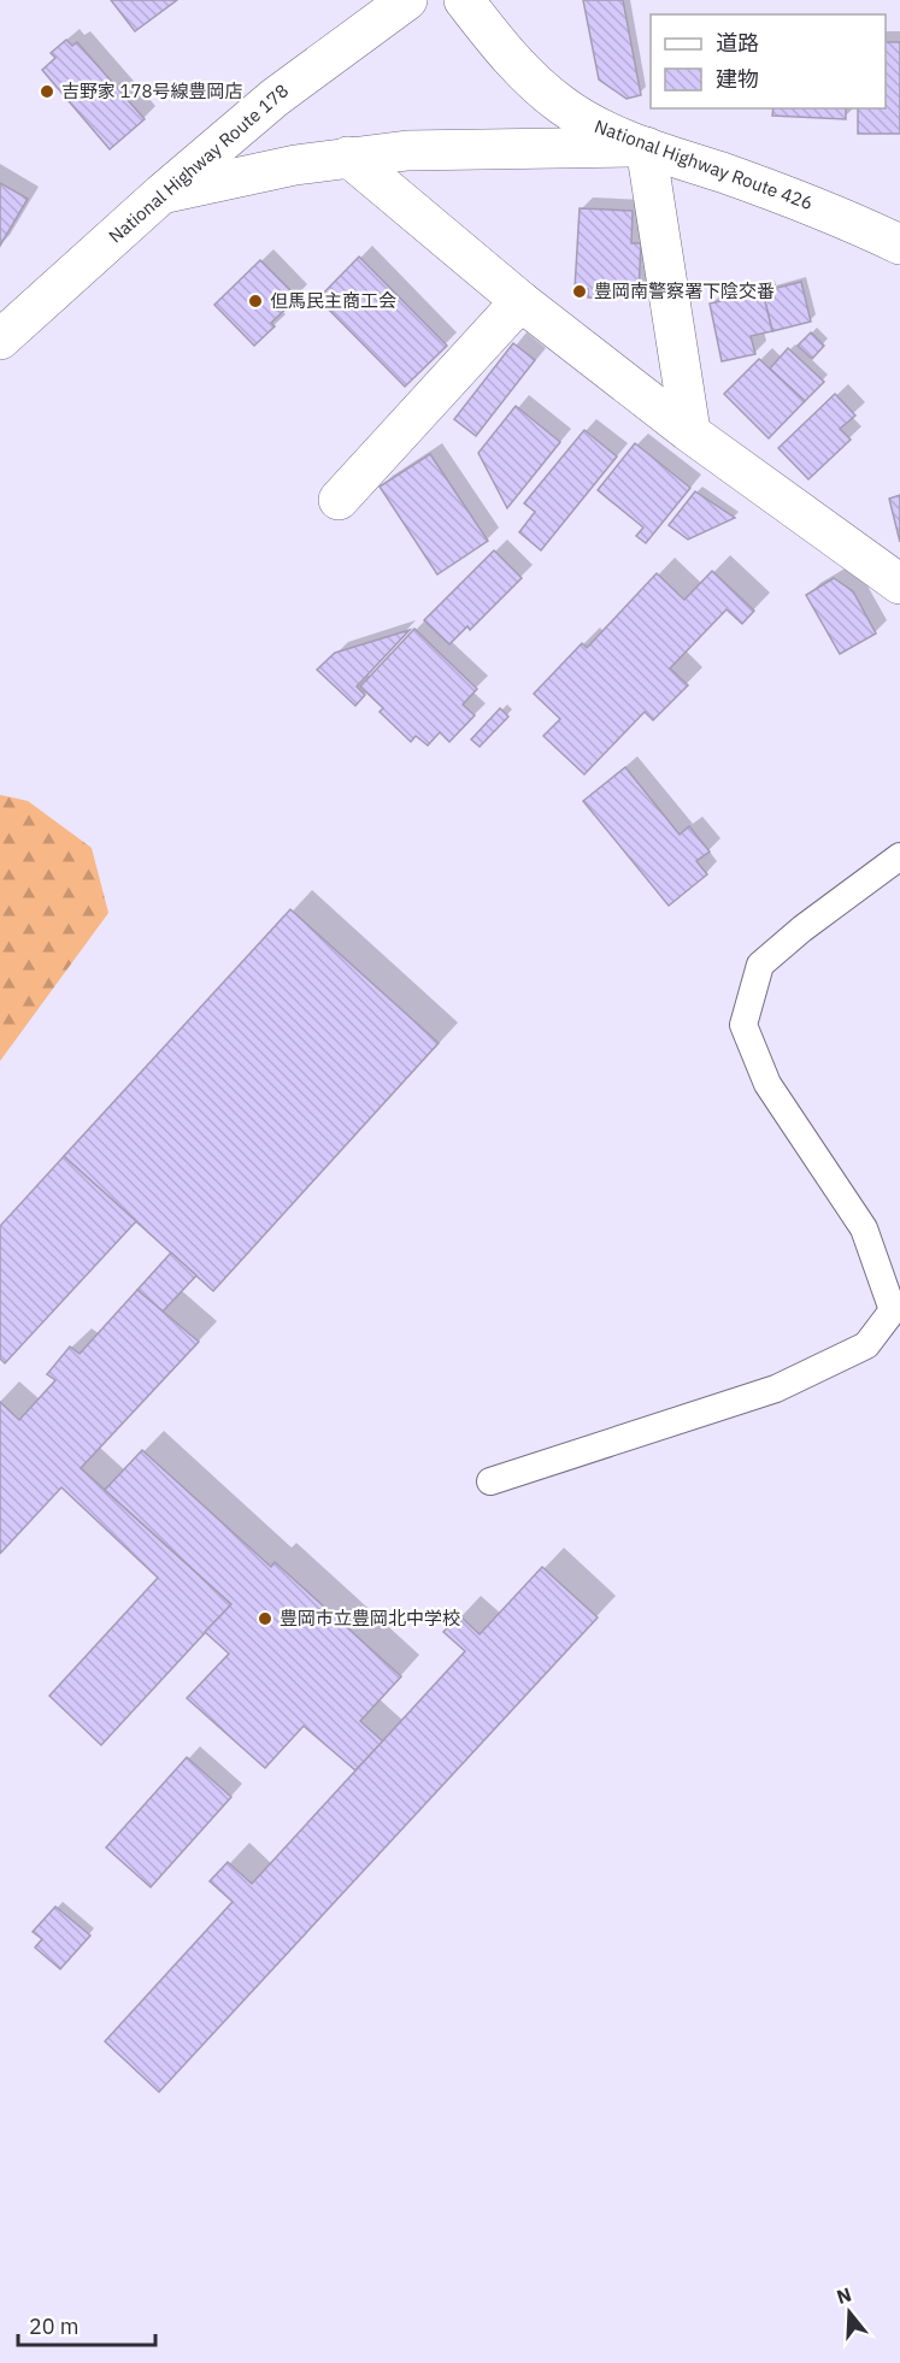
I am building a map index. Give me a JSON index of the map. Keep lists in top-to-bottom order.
{
  "streets": {
    "main road": ["National Highway Route 178", "National Highway Route 426"]
  },
  "places": [
    "吉野家 178号線豊岡店",
    "豊岡南警察署下陰交番",
    "但馬民主商工会",
    "豊岡市立豊岡北中学校"
  ],
  "legend": ["道路", "建物"],
  "scale_bar": "20 m",
  "north": "top"
}
